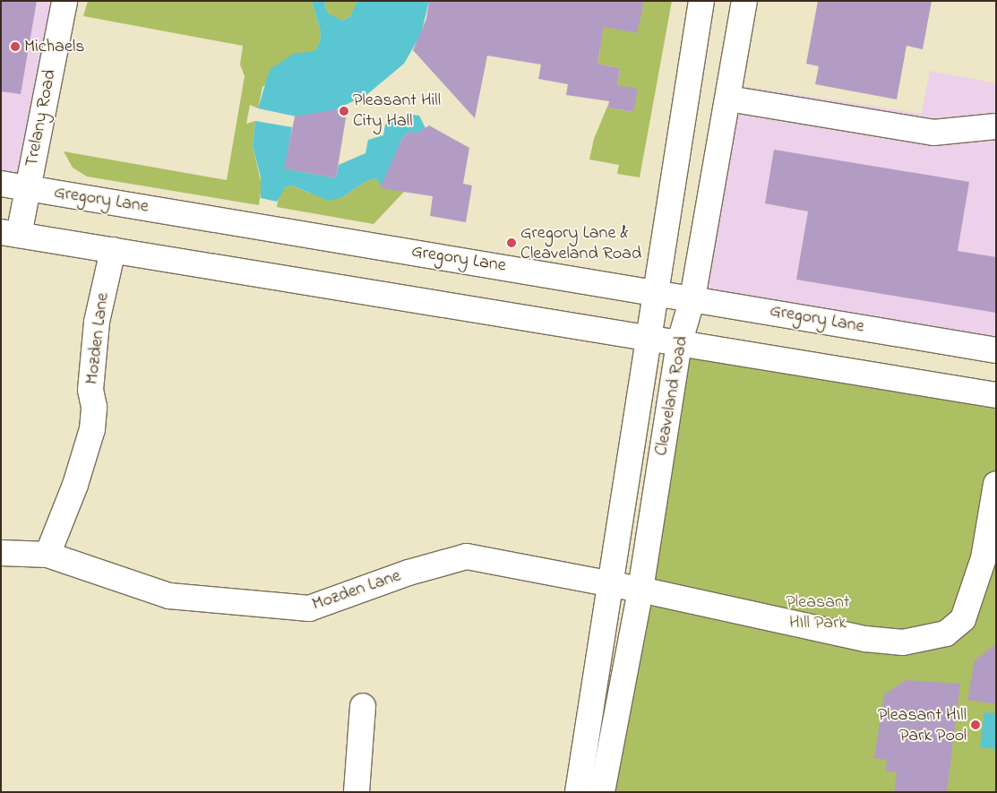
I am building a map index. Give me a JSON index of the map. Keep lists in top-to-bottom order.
{
  "streets": {
    "street": [
      "Trelany Road",
      "Gregory Lane",
      "Mozden Lane",
      "Cleaveland Road"
    ]
  },
  "crossings": [
    ["Trelany Road", "Gregory Lane"],
    ["Gregory Lane", "Cleaveland Road"],
    ["Mozden Lane", "Cleaveland Road"]
  ],
  "parks": ["Pleasant HIll Park"],
  "places": [
    "Michaels",
    "Pleasant Hill City Hall",
    "Gregory Lane & Cleaveland Road",
    "Pleasant HIll Park Pool"
  ]
}
